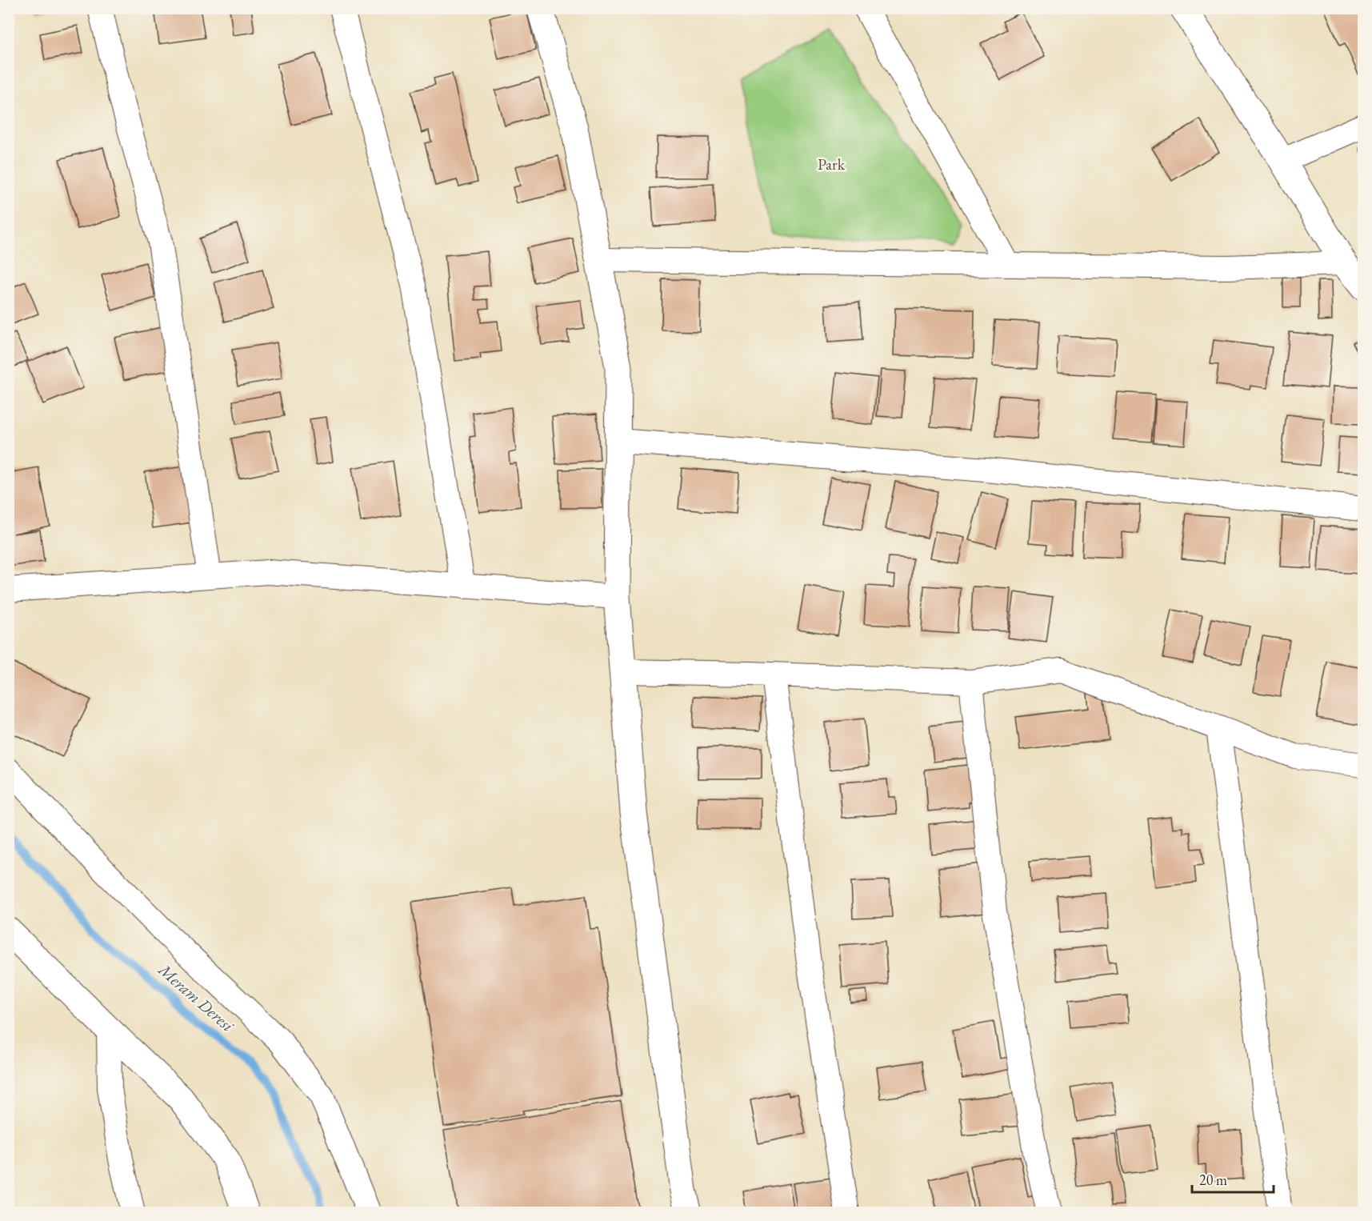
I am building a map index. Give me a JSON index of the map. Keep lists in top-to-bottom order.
{
  "water": ["Meram Deresi"],
  "parks": ["Park"],
  "scale_bar": "20 m"
}
